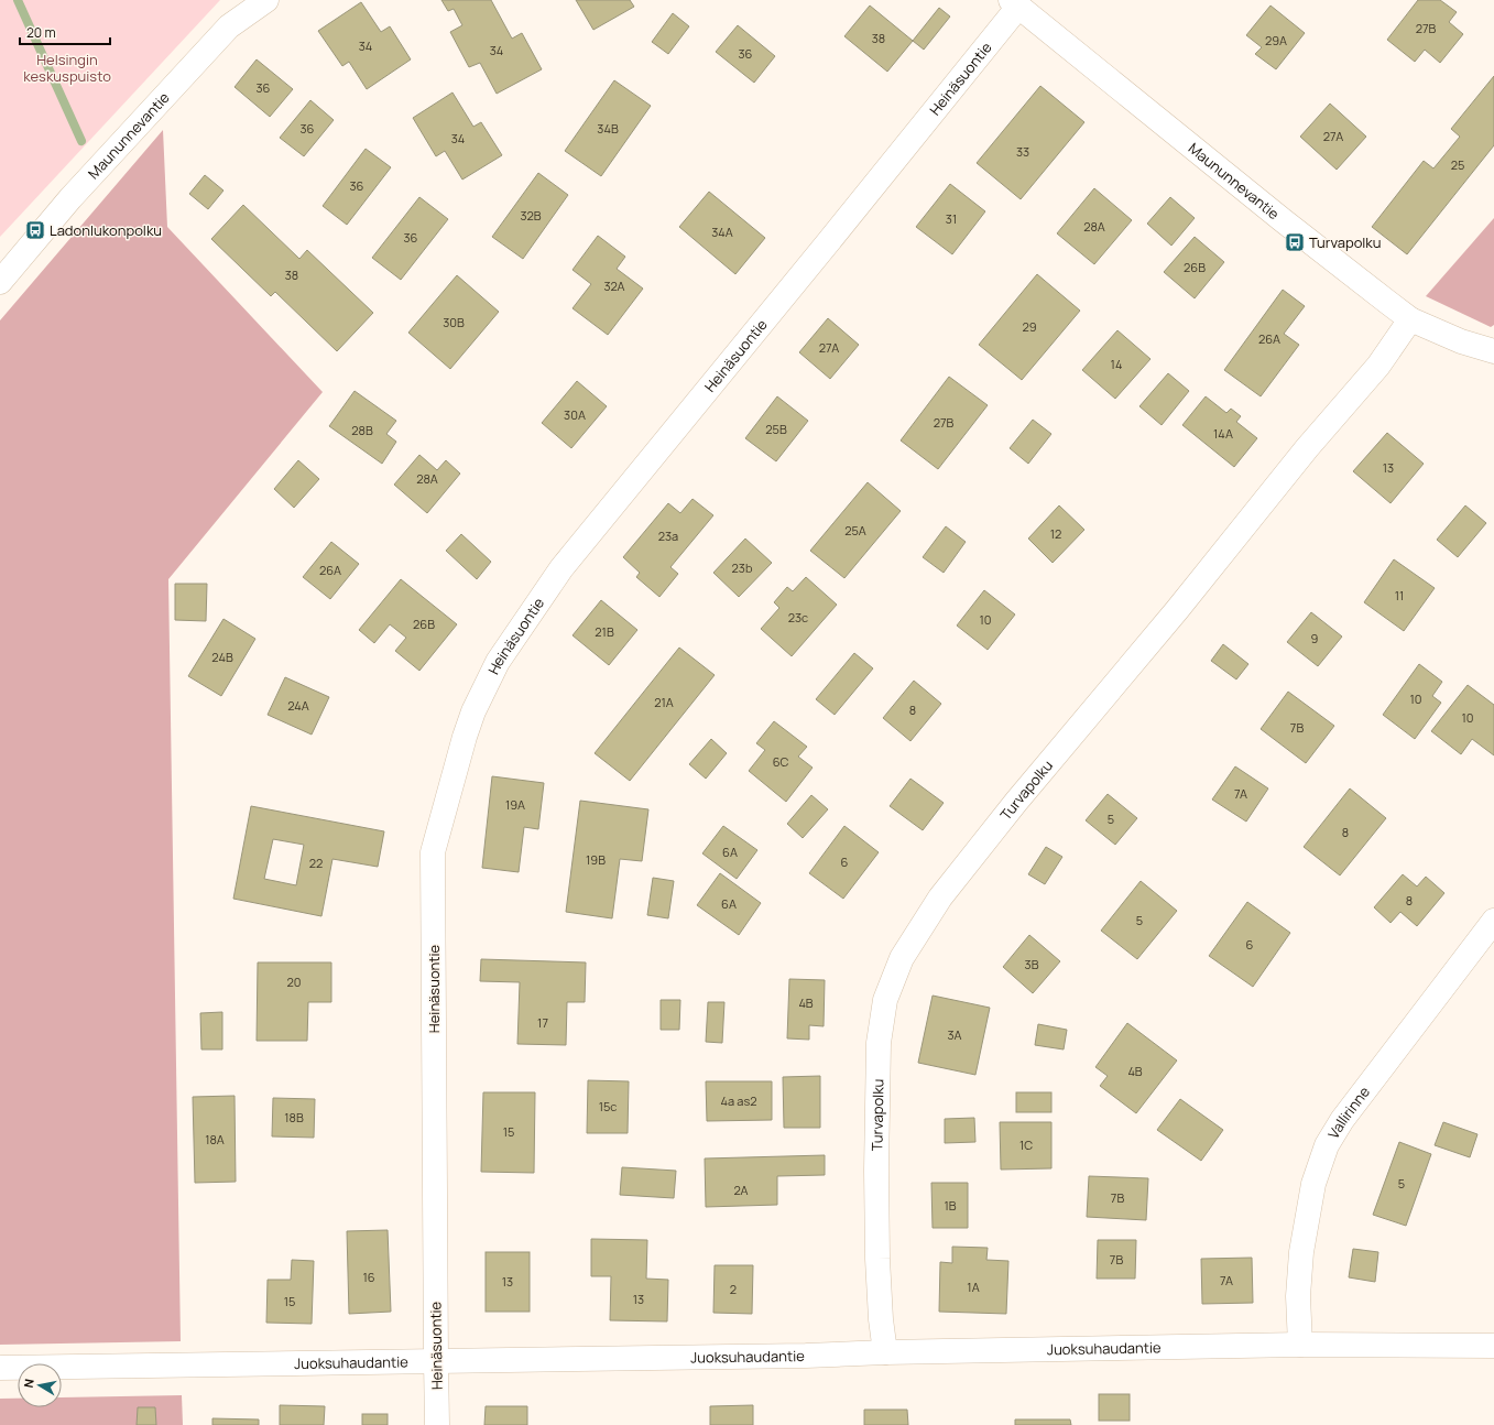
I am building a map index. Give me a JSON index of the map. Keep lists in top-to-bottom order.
{
  "streets": {
    "street": [
      "Heinäsuontie",
      "Maununnevantie",
      "Turvapolku",
      "Vallirinne",
      "Juoksuhaudantie"
    ]
  },
  "crossings": [
    ["Heinäsuontie", "Maununnevantie"],
    ["Heinäsuontie", "Juoksuhaudantie"],
    ["Maununnevantie", "Turvapolku"],
    ["Turvapolku", "Juoksuhaudantie"],
    ["Vallirinne", "Juoksuhaudantie"]
  ],
  "parks": ["Helsingin keskuspuisto"],
  "places": {
    "bus stop": ["Ladonlukonpolku", "Turvapolku"]
  },
  "house_numbers": [
    "27B",
    "38",
    "29A",
    "34",
    "34",
    "36",
    "36",
    "36",
    "34B",
    "27A",
    "34",
    "33",
    "25",
    "36",
    "32B",
    "31",
    "28A",
    "34A",
    "36",
    "26B",
    "38",
    "32A",
    "30B",
    "29",
    "26A",
    "27A",
    "14",
    "30A",
    "27B",
    "25B",
    "28B",
    "14A",
    "13",
    "28A",
    "25A",
    "12",
    "23a",
    "23b",
    "26A",
    "11",
    "23c",
    "10",
    "26B",
    "21B",
    "9",
    "24B",
    "10",
    "21A",
    "24A",
    "8",
    "10",
    "7B",
    "6C",
    "7A",
    "19A",
    "5",
    "8",
    "6A",
    "19B",
    "6",
    "22",
    "8",
    "6A",
    "5",
    "6",
    "3B",
    "20",
    "4B",
    "17",
    "3A",
    "4B",
    "4a as2",
    "15c",
    "18B",
    "15",
    "18A",
    "1C",
    "5",
    "2A",
    "7B",
    "1B",
    "7B",
    "16",
    "7A",
    "13",
    "1A",
    "2",
    "13",
    "15"
  ],
  "scale_bar": "20 m",
  "north": "left"
}
